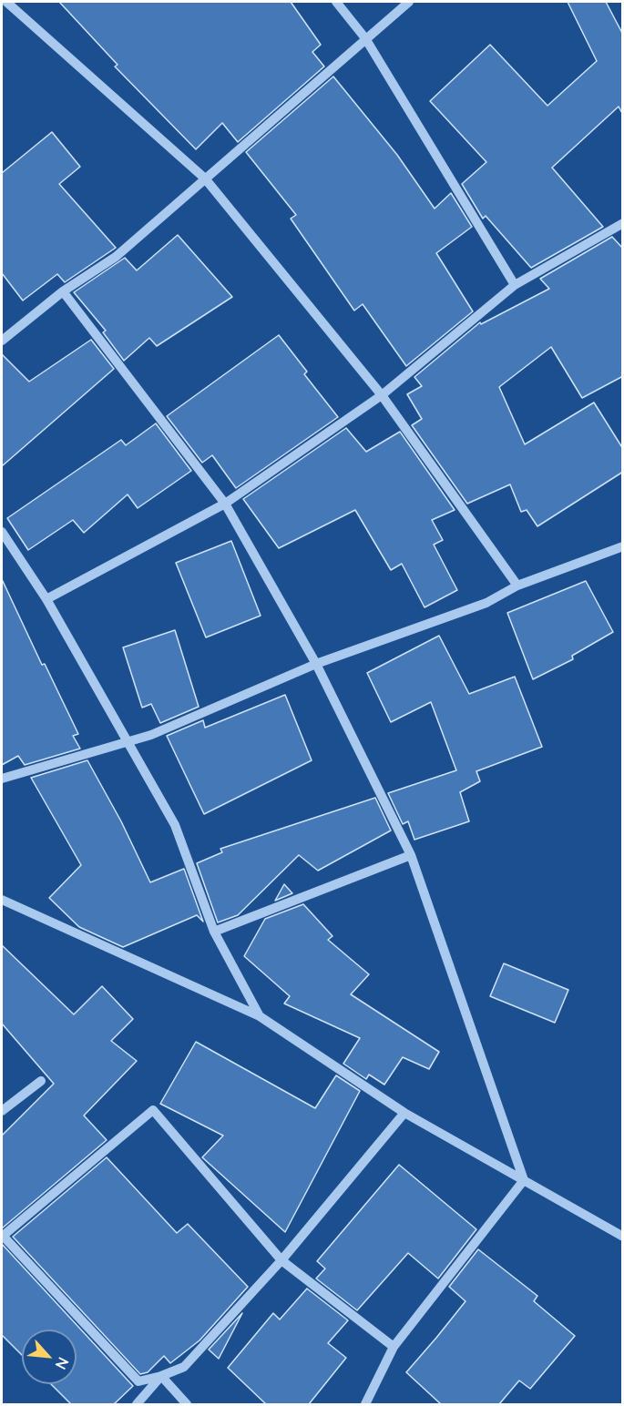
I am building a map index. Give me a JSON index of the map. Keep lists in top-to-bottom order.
{
  "north": "bottom right"
}
